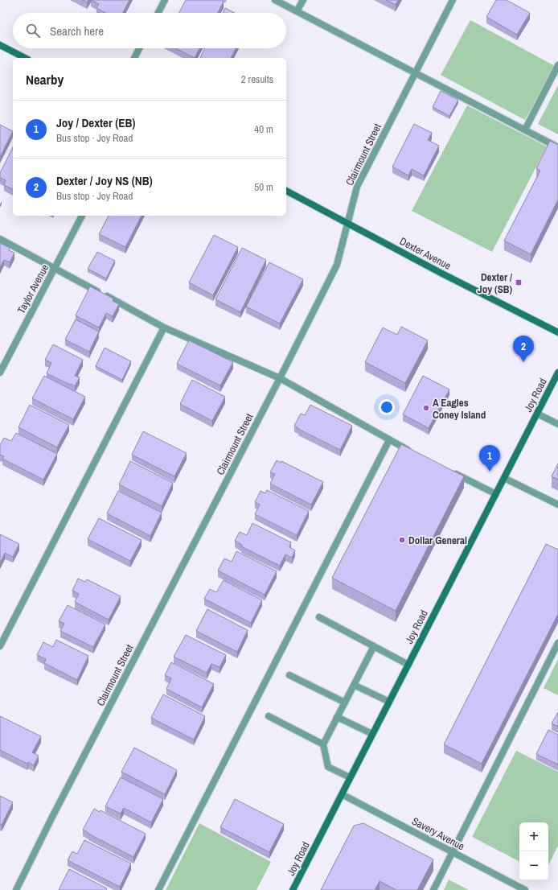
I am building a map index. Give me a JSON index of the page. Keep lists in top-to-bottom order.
{
  "streets": {
    "street": [
      "Clairmount Street",
      "Dexter Avenue",
      "Taylor Avenue",
      "Joy Road",
      "Savery Avenue"
    ]
  },
  "crossings": [
    ["Clairmount Street", "Dexter Avenue"],
    ["Joy Road", "Savery Avenue"]
  ],
  "places": {
    "transit": ["Dexter / Joy (SB)"],
    "other": ["A Eagles Coney Island", "Dollar General"]
  },
  "page": {
    "search": "Search here",
    "heading": ["Nearby", "2 results"],
    "list": [
      {
        "mark": "1",
        "name": "Joy / Dexter (EB)",
        "note": "Bus stop · Joy Road",
        "value": "40 m"
      },
      {
        "mark": "2",
        "name": "Dexter / Joy NS (NB)",
        "note": "Bus stop · Joy Road",
        "value": "50 m"
      }
    ],
    "pins": ["2", "1"],
    "map_buttons": ["+", "−"]
  }
}
